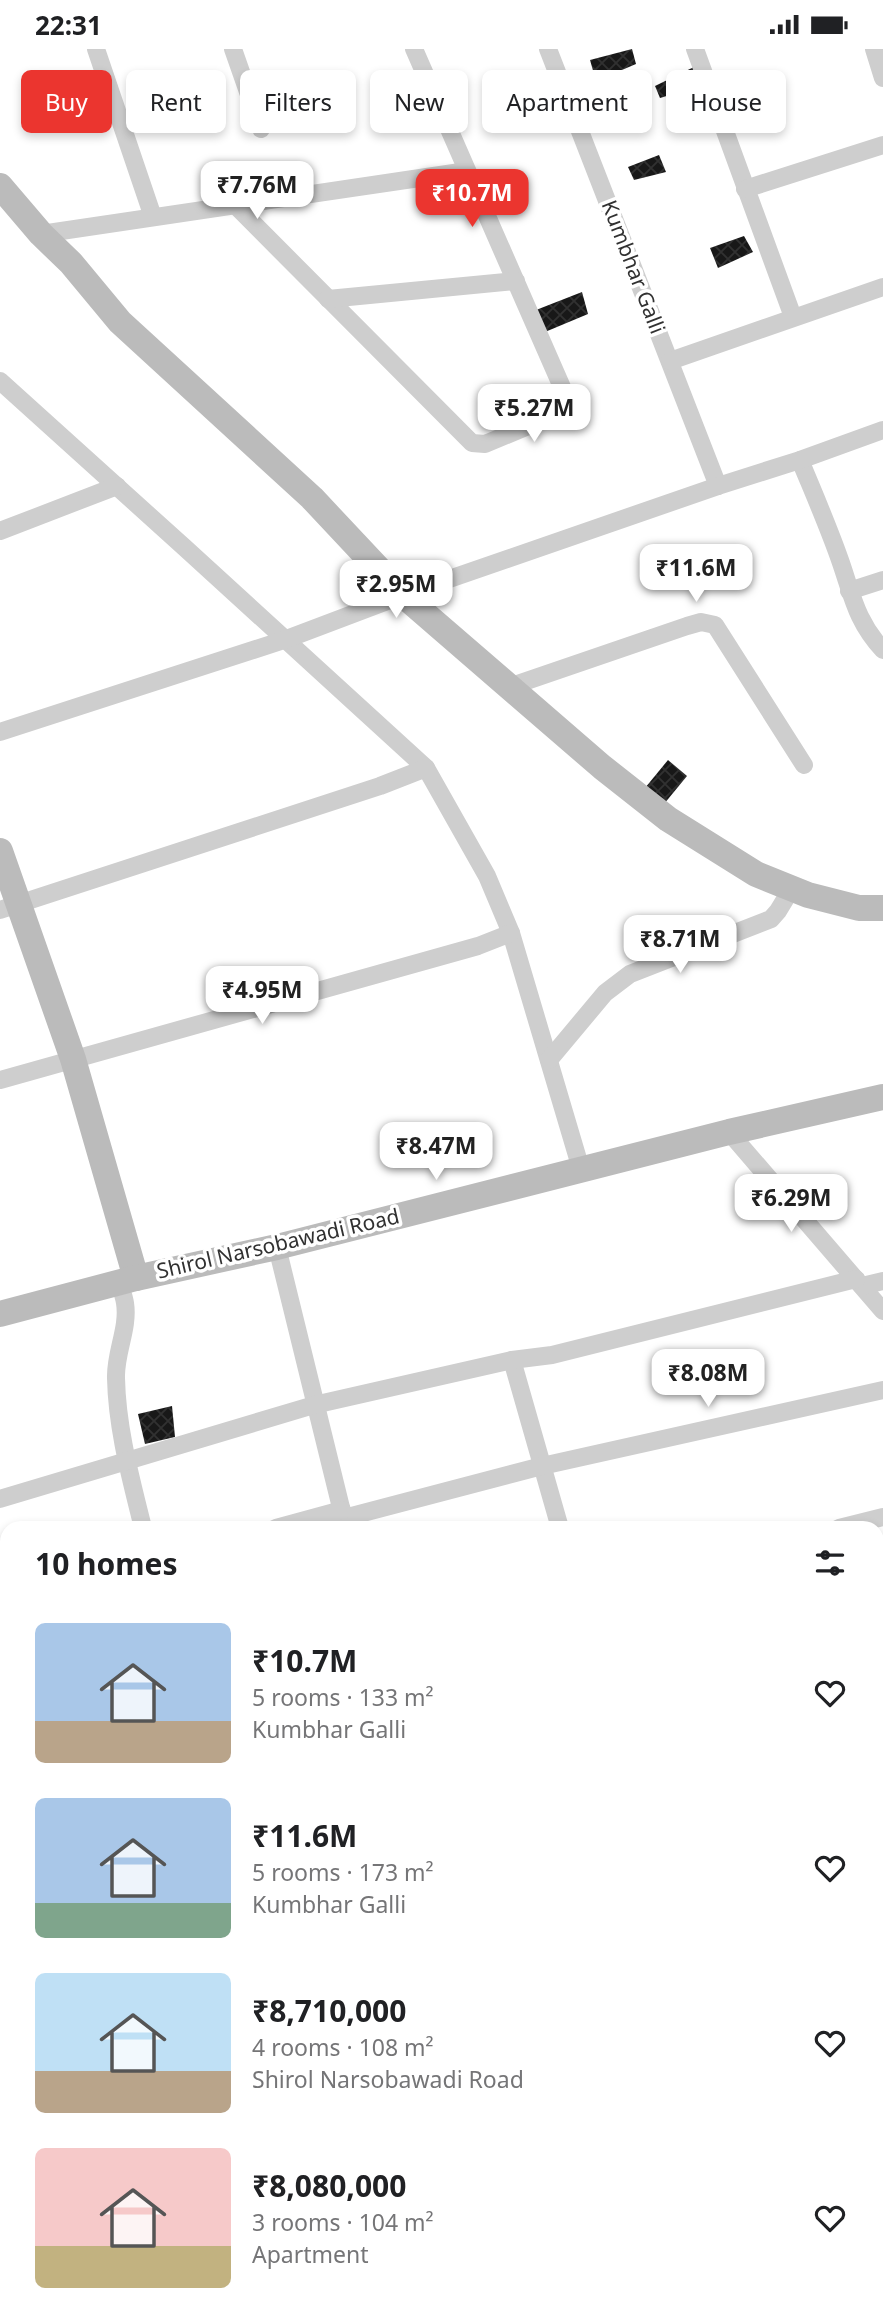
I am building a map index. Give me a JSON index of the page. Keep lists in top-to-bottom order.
{
  "streets": {
    "street": ["Kumbhar Galli", "Shirol Narsobawadi Road"]
  },
  "page": {
    "status": "22:31",
    "chip": [
      "Buy",
      "Rent",
      "Filters",
      "New",
      "Apartment",
      "House"
    ],
    "price": [
      "₹7.76M",
      "₹10.7M",
      "₹5.27M",
      "₹11.6M",
      "₹2.95M",
      "₹8.71M",
      "₹4.95M",
      "₹8.47M",
      "₹6.29M",
      "₹8.08M"
    ],
    "heading": "10 homes",
    "list": [
      {
        "name": "₹10.7M",
        "note": "5 rooms · 133 m² · Kumbhar Galli"
      },
      {
        "name": "₹11.6M",
        "note": "5 rooms · 173 m² · Kumbhar Galli"
      },
      {
        "name": "₹8,710,000",
        "note": "4 rooms · 108 m² · Shirol Narsobawadi Road"
      },
      {
        "name": "₹8,080,000",
        "note": "3 rooms · 104 m² · Apartment"
      }
    ]
  }
}
